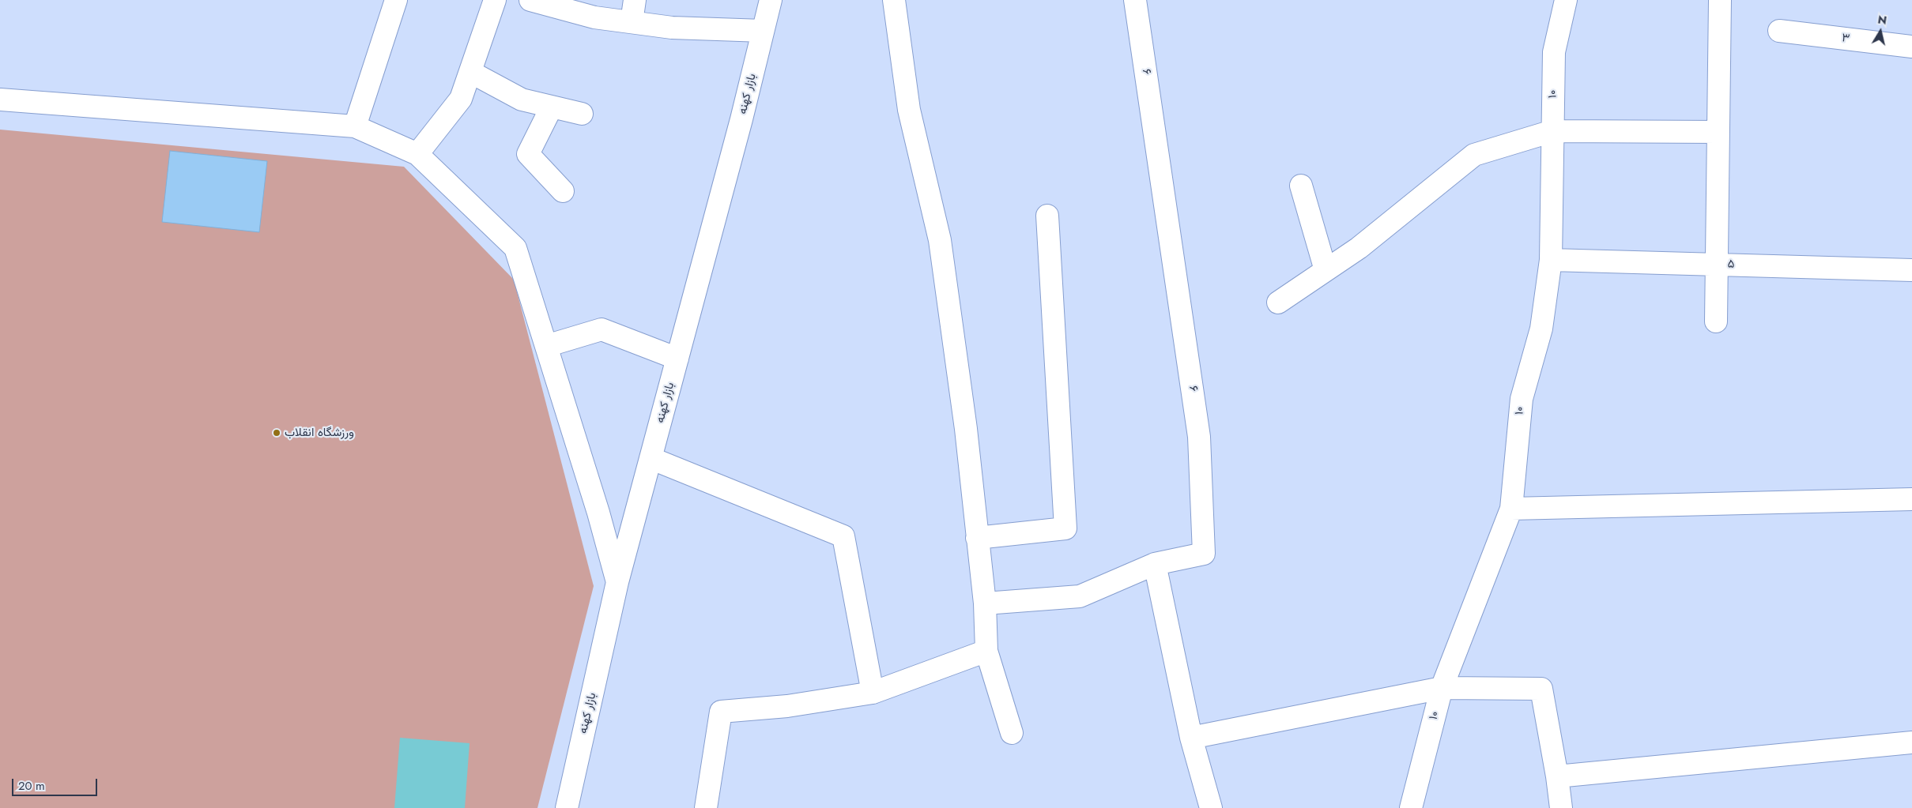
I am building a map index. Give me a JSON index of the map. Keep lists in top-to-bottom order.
{
  "streets": {
    "street": [
      "۳",
      "۶",
      "بازار کهنه",
      "۱۰",
      "۵"
    ]
  },
  "crossings": [
    ["۱۰", "۵"]
  ],
  "places": ["ورزشگاه انقلاب"],
  "scale_bar": "20 m",
  "north": "top"
}
